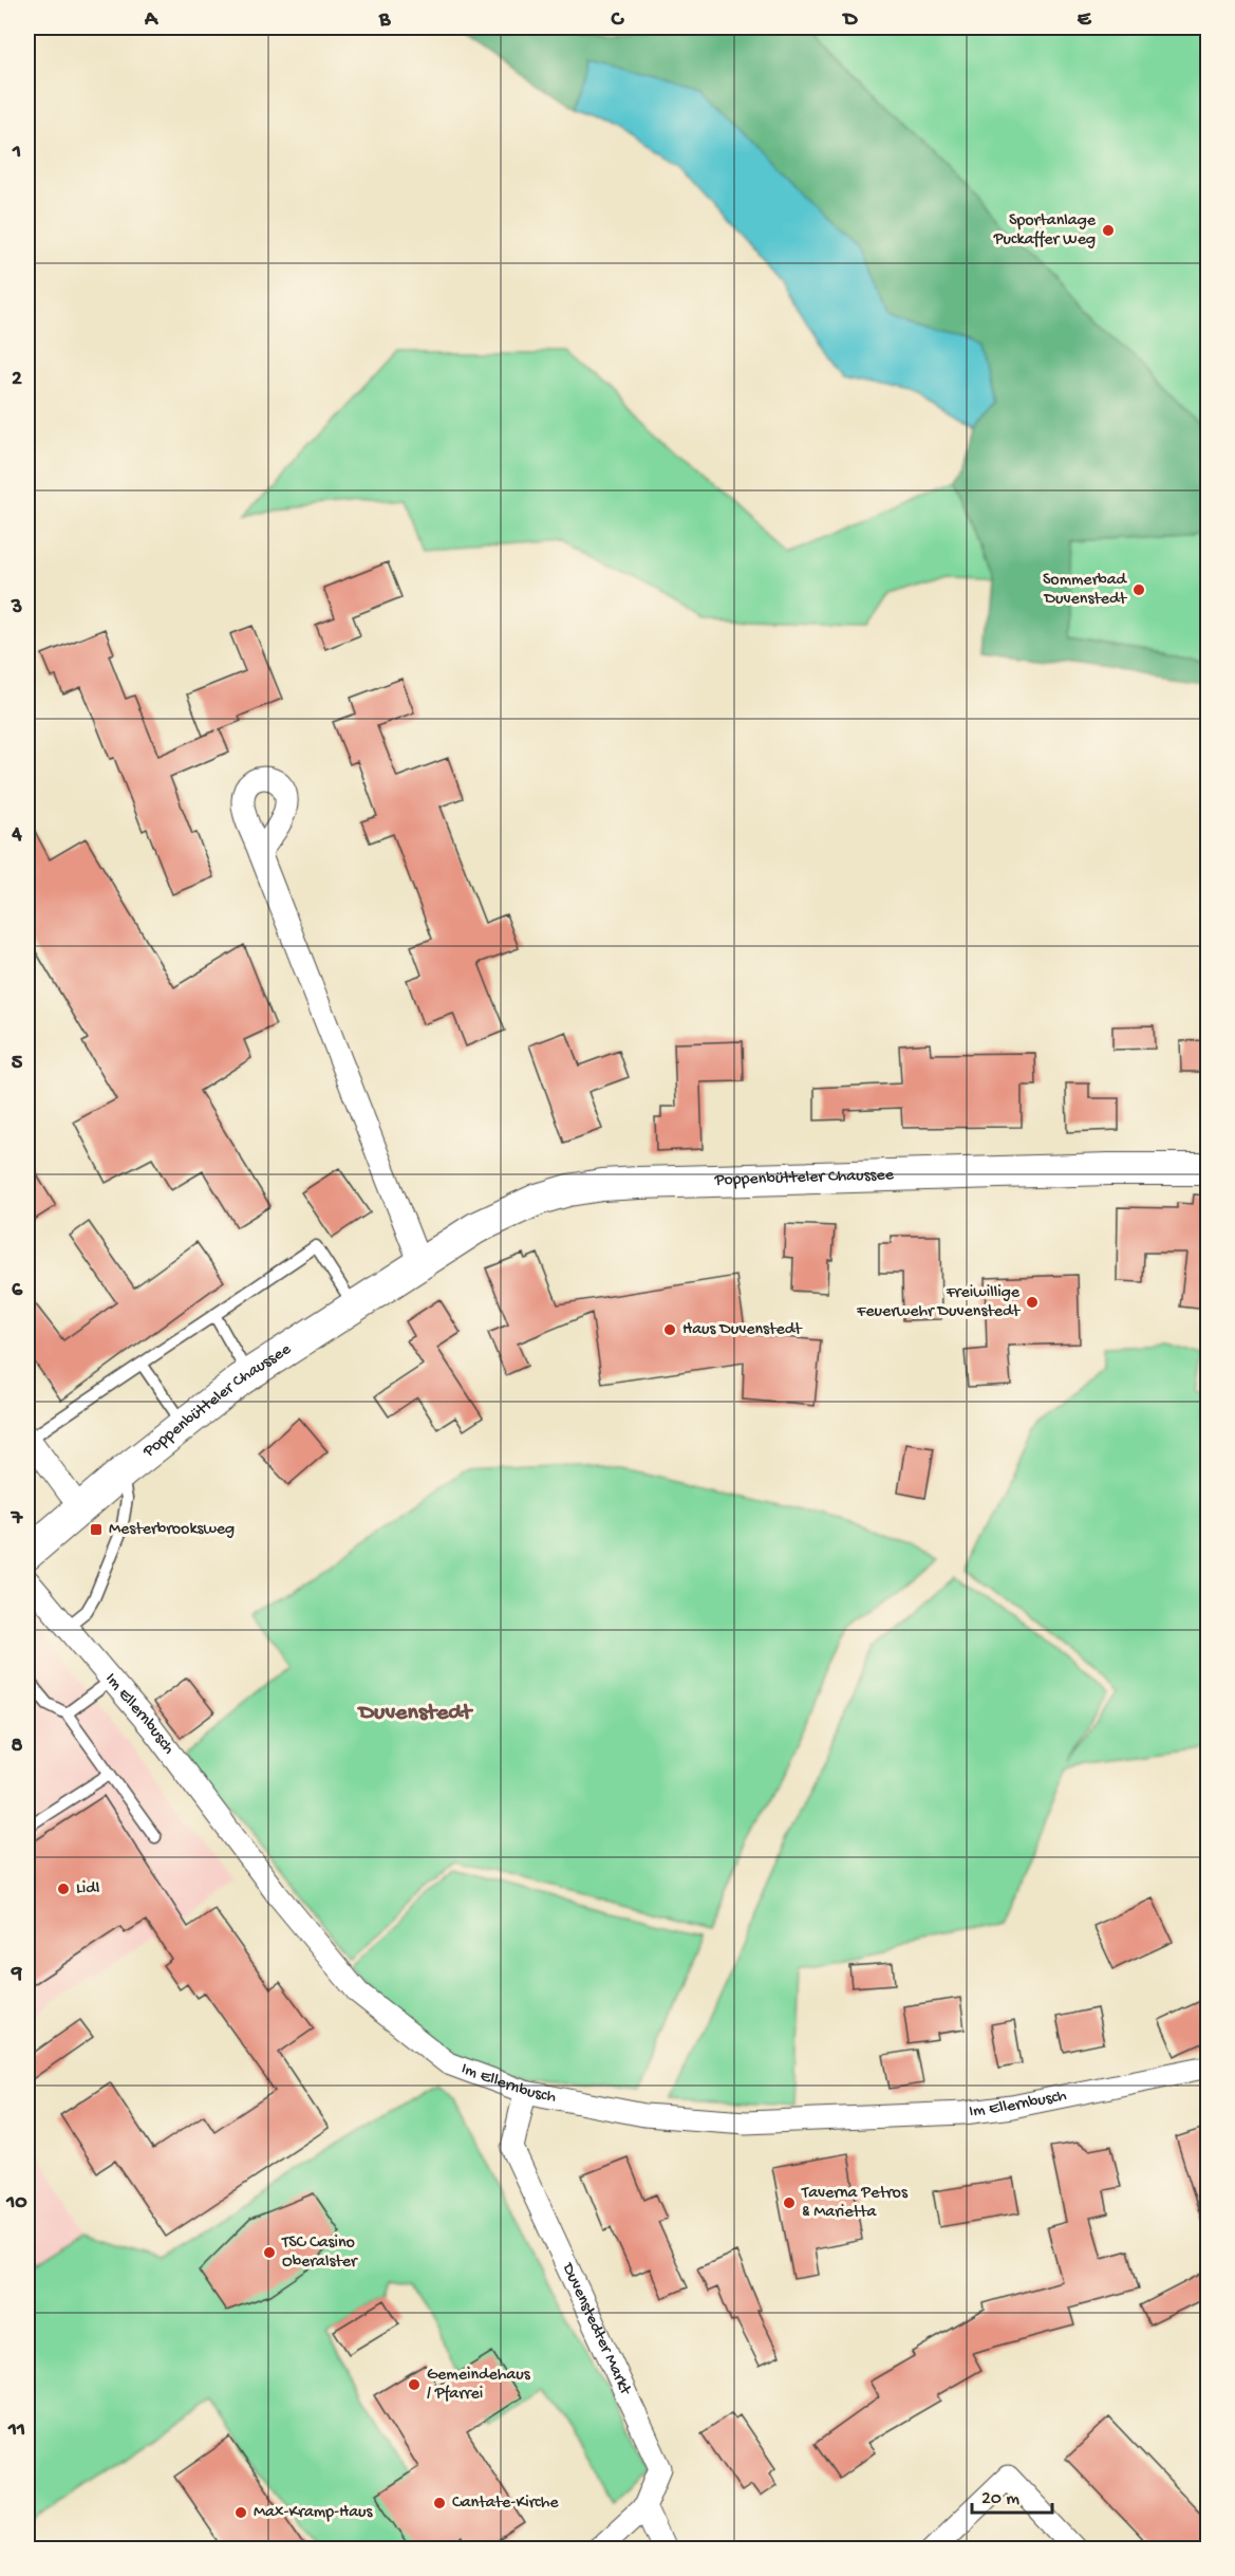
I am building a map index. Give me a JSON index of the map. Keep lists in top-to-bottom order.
{
  "streets": {
    "main road": ["Poppenbütteler Chaussee"],
    "street": ["Im Ellernbusch", "Duvenstedter Markt"]
  },
  "crossings": [
    ["Im Ellernbusch", "Duvenstedter Markt"]
  ],
  "districts": ["Duvenstedt"],
  "places": {
    "other": [
      "Sportanlage Puckaffer Weg",
      "Sommerbad Duvenstedt",
      "Freiwillige Feuerwehr Duvenstedt",
      "Haus Duvenstedt",
      "Lidl",
      "Taverna Petros & Marietta",
      "TSC Casino Oberalster",
      "Gemeindehaus / Pfarrei",
      "Cantate-Kirche",
      "Max-Kramp-Haus"
    ],
    "transit": ["Mesterbrooksweg"]
  },
  "scale_bar": "20 m",
  "grid": {
    "columns": [
      "A",
      "B",
      "C",
      "D",
      "E"
    ],
    "rows": [
      "1",
      "2",
      "3",
      "4",
      "5",
      "6",
      "7",
      "8",
      "9",
      "10",
      "11"
    ]
  }
}
